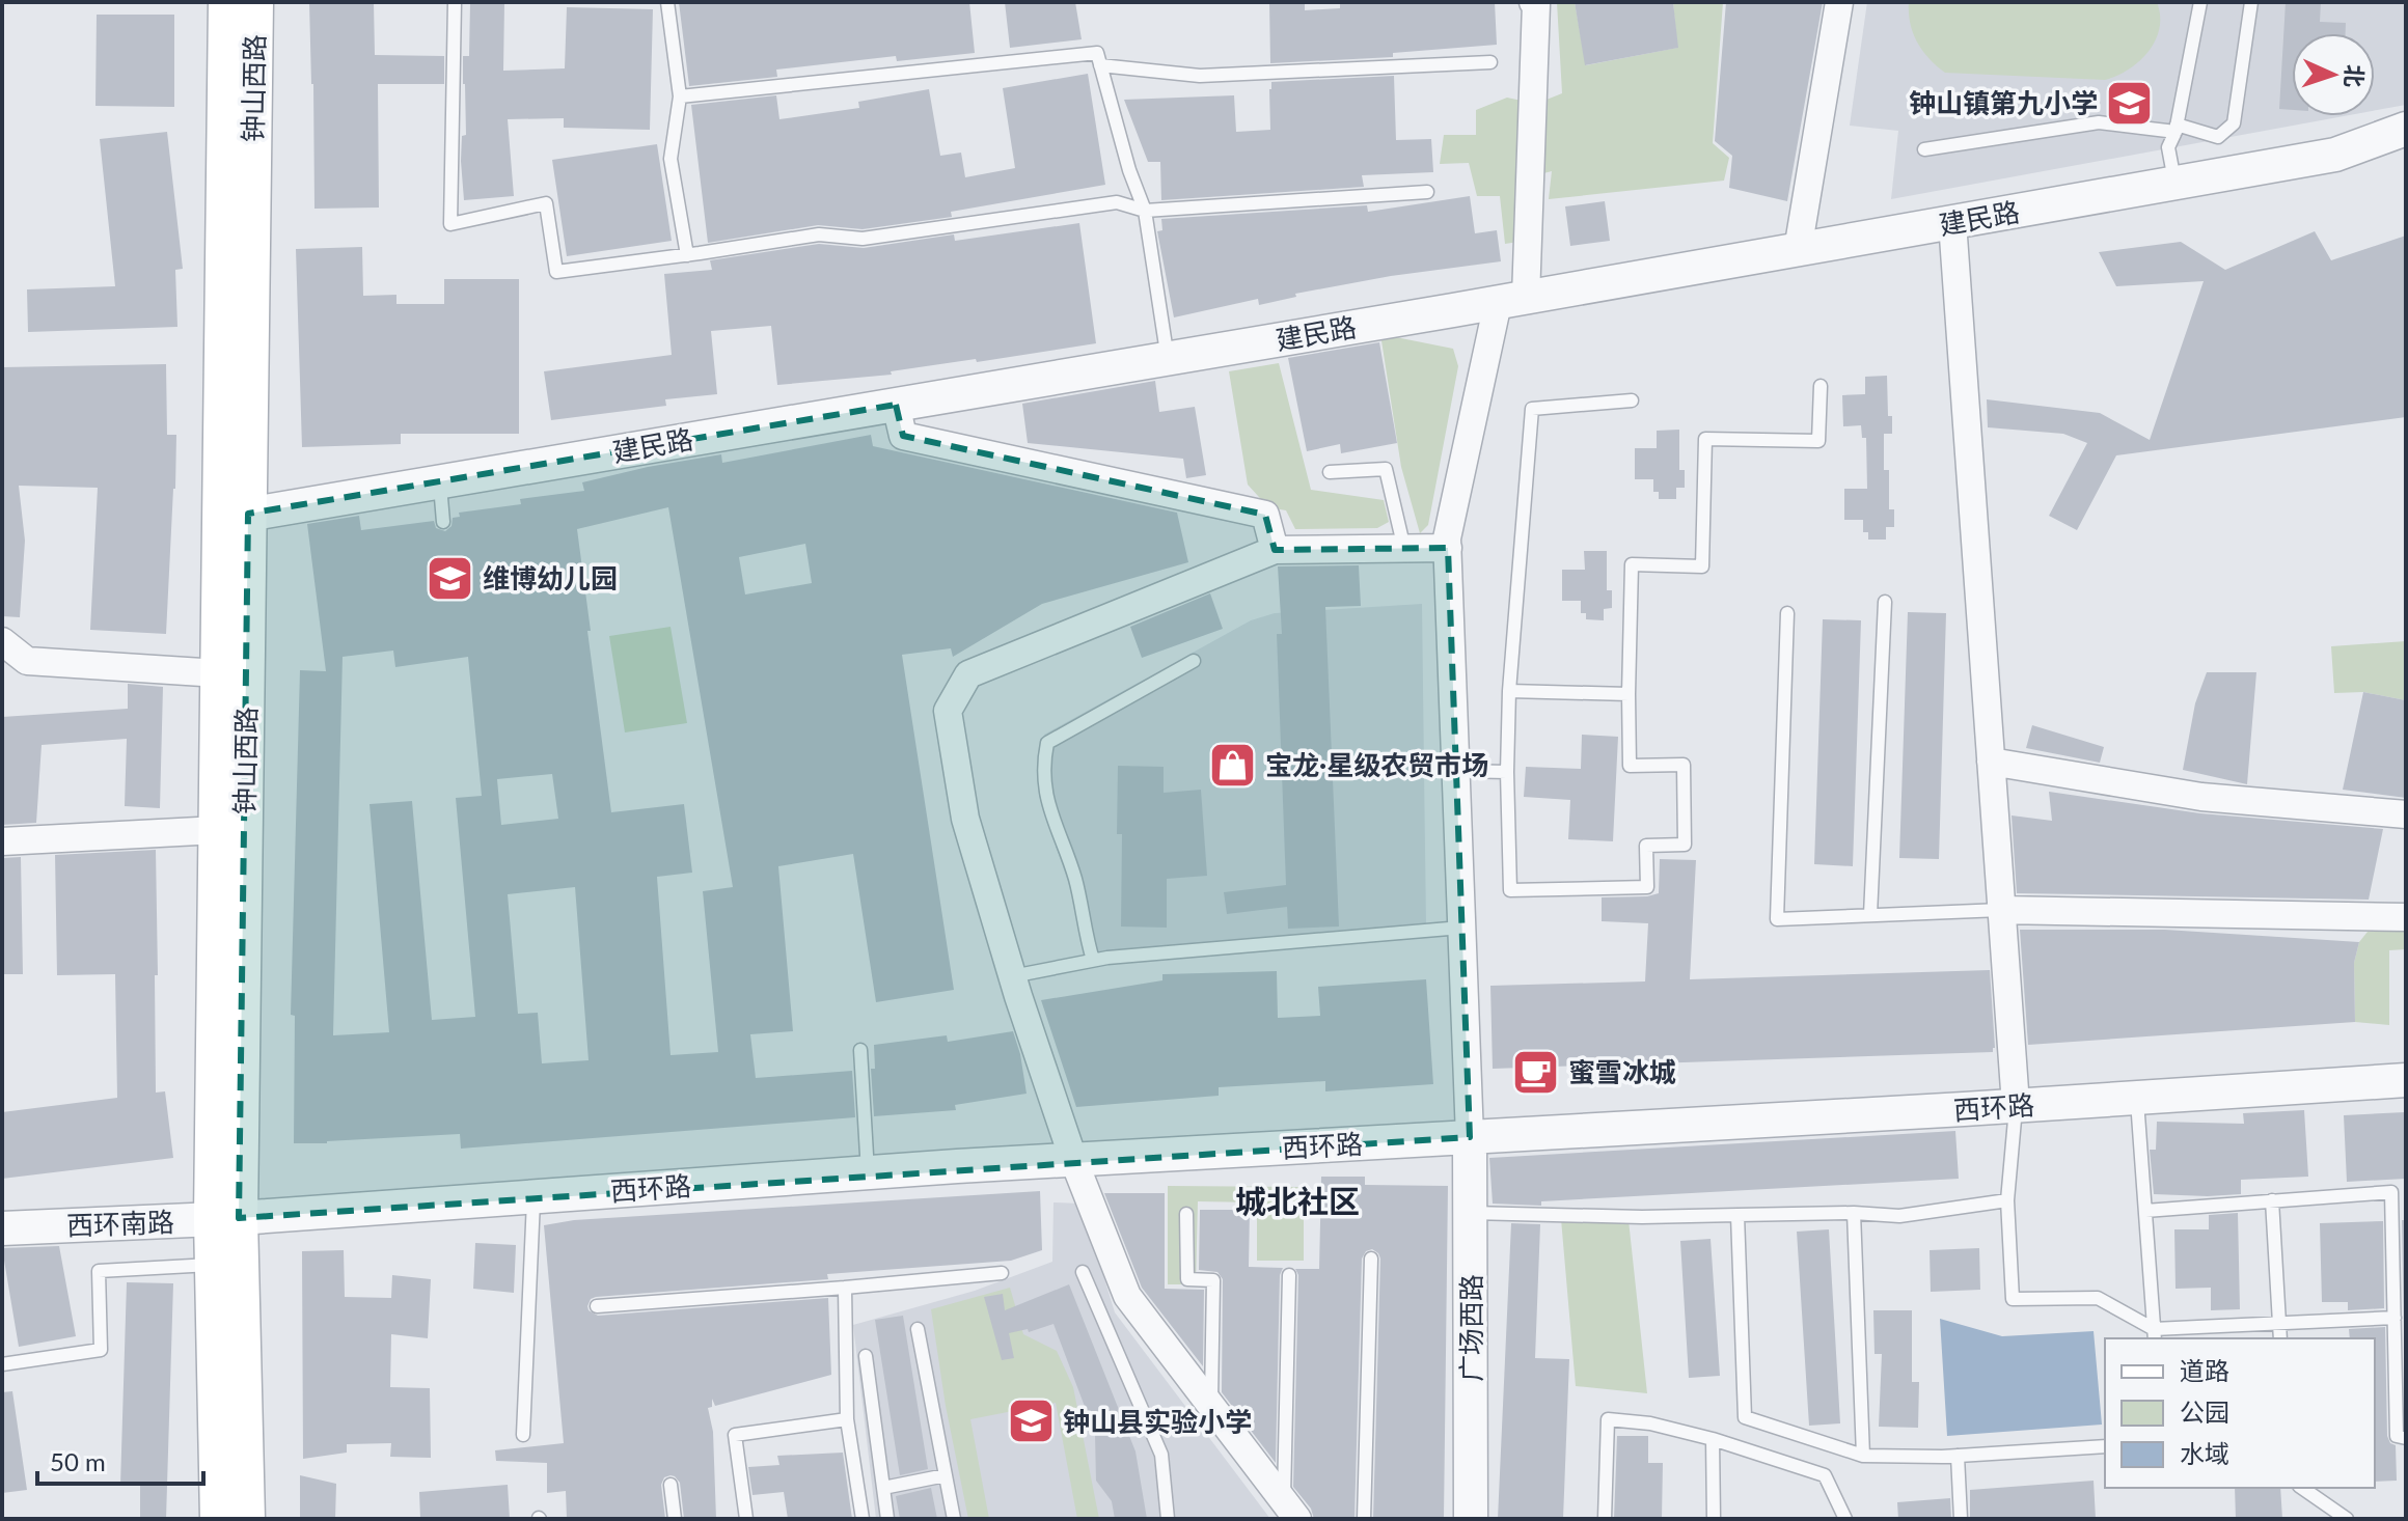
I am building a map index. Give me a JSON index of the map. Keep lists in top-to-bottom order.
{
  "streets": {
    "main road": ["钟山西路"],
    "street": [
      "建民路",
      "西环路",
      "西环南路",
      "广场西路"
    ]
  },
  "crossings": [
    ["钟山西路", "建民路"],
    ["钟山西路", "西环路"],
    ["钟山西路", "西环南路"],
    ["西环路", "西环南路"],
    ["西环路", "广场西路"]
  ],
  "districts": ["城北社区"],
  "places": {
    "school or university": ["钟山镇第九小学", "维博幼儿园", "钟山县实验小学"],
    "shop": ["宝龙·星级农贸市场"],
    "cafe": ["蜜雪冰城"]
  },
  "legend": ["道路", "公园", "水域"],
  "scale_bar": "50 m",
  "north": "right"
}
